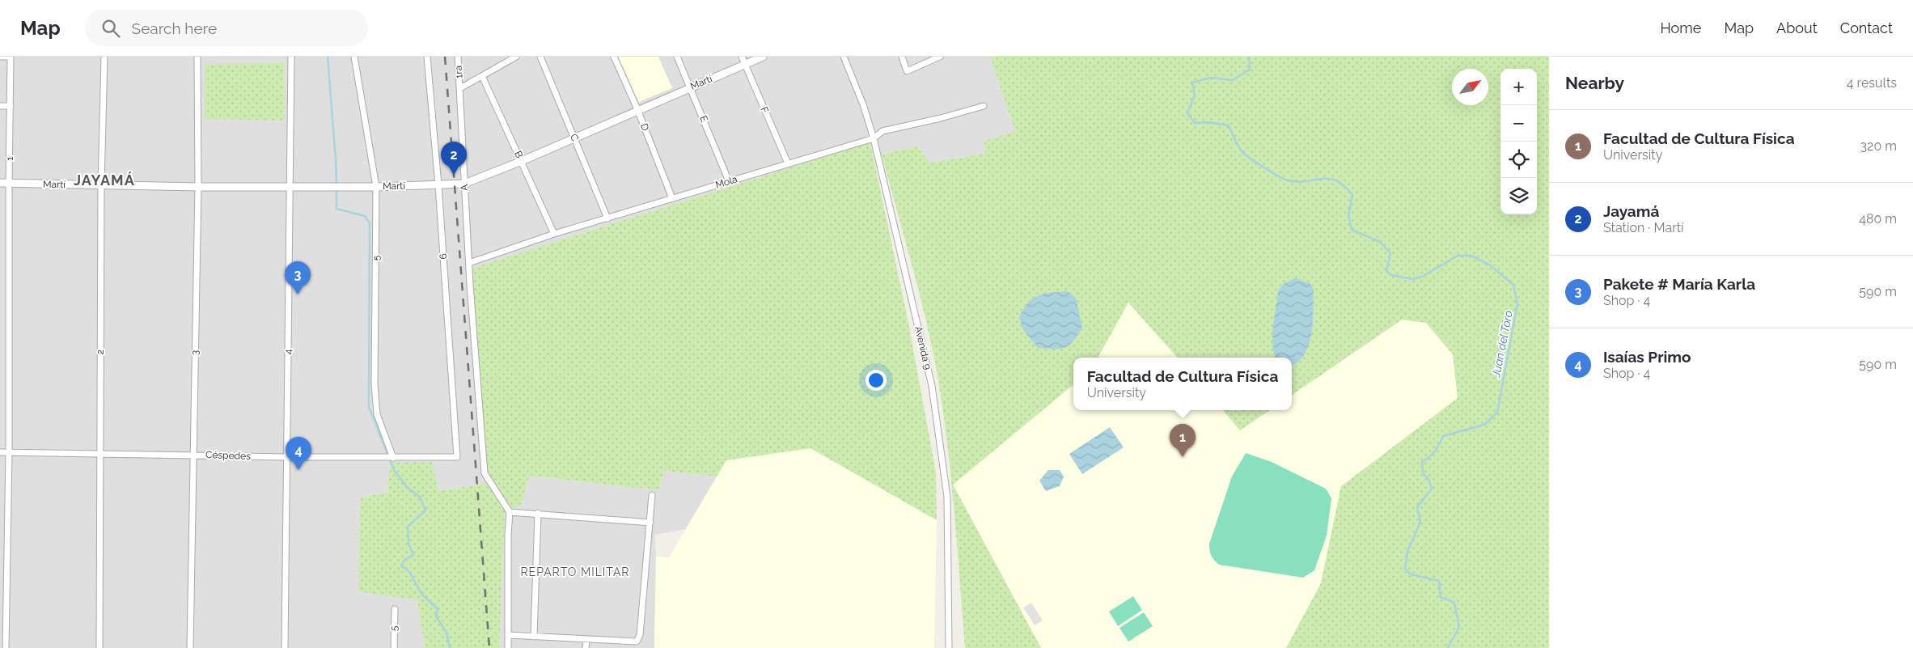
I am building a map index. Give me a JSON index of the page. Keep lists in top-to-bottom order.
{
  "streets": {
    "street": [
      "1ra",
      "Martí",
      "F",
      "E",
      "D",
      "C",
      "B",
      "1",
      "Mola",
      "A",
      "6",
      "5",
      "Avenida 9",
      "2",
      "4",
      "3",
      "Céspedes"
    ]
  },
  "crossings": [
    ["1ra", "A"],
    ["Martí", "F"],
    ["Martí", "E"],
    ["Martí", "D"],
    ["Martí", "C"],
    ["Martí", "B"],
    ["Martí", "1"],
    ["Martí", "A"],
    ["Martí", "6"],
    ["Martí", "5"],
    ["Martí", "2"],
    ["Martí", "4"],
    ["Martí", "3"],
    ["F", "Mola"],
    ["E", "Mola"],
    ["D", "Mola"],
    ["C", "Mola"],
    ["B", "Mola"],
    ["1", "Céspedes"],
    ["Mola", "A"],
    ["Mola", "Avenida 9"],
    ["6", "Céspedes"],
    ["5", "Céspedes"],
    ["2", "Céspedes"],
    ["4", "Céspedes"],
    ["3", "Céspedes"]
  ],
  "districts": ["JAYAMÁ", "REPARTO MILITAR"],
  "water": ["Juan del Toro"],
  "north": "top right",
  "page": {
    "header": "Map",
    "search": "Search here",
    "nav": [
      "Home",
      "Map",
      "About",
      "Contact"
    ],
    "heading": ["Nearby", "4 results"],
    "map_buttons": ["+", "−"],
    "list": [
      {
        "mark": "1",
        "name": "Facultad de Cultura Física",
        "note": "University",
        "value": "320 m"
      },
      {
        "mark": "2",
        "name": "Jayamá",
        "note": "Station · Martí",
        "value": "480 m"
      },
      {
        "mark": "3",
        "name": "Pakete # María Karla",
        "note": "Shop · 4",
        "value": "590 m"
      },
      {
        "mark": "4",
        "name": "Isaías Primo",
        "note": "Shop · 4",
        "value": "590 m"
      }
    ],
    "pins": [
      "2",
      "3",
      "1",
      "4"
    ],
    "popup": ["Facultad de Cultura Física", "University"]
  }
}
